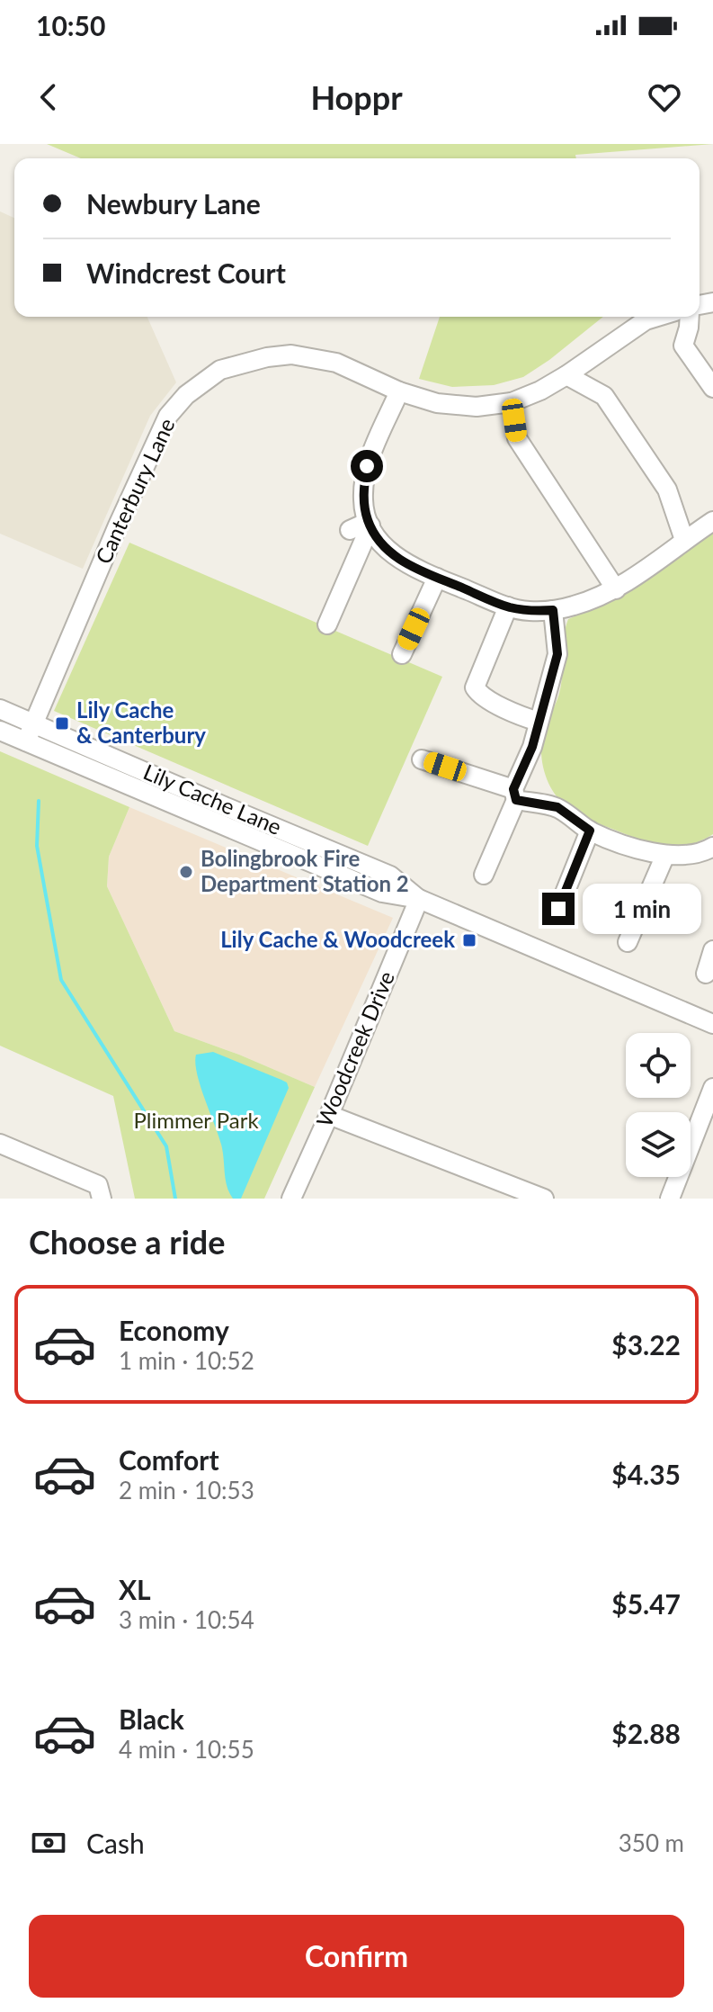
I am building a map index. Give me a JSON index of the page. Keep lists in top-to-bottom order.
{
  "streets": {
    "street": ["Canterbury Lane", "Lily Cache Lane", "Woodcreek Drive"]
  },
  "crossings": [
    ["Canterbury Lane", "Lily Cache Lane"],
    ["Lily Cache Lane", "Woodcreek Drive"]
  ],
  "parks": ["Plimmer Park"],
  "places": {
    "transit": ["Lily Cache & Canterbury", "Lily Cache & Woodcreek"],
    "other": ["Bolingbrook Fire Department Station 2"]
  },
  "page": {
    "status": "10:50",
    "header": "Hoppr",
    "banner": ["Newbury Lane", "Windcrest Court"],
    "bubble": "1 min",
    "heading": "Choose a ride",
    "list": [
      {
        "name": "Economy",
        "note": "1 min · 10:52",
        "value": "$3.22"
      },
      {
        "name": "Comfort",
        "note": "2 min · 10:53",
        "value": "$4.35"
      },
      {
        "name": "XL",
        "note": "3 min · 10:54",
        "value": "$5.47"
      },
      {
        "name": "Black",
        "note": "4 min · 10:55",
        "value": "$2.88"
      }
    ],
    "pay": ["Cash", "350 m"],
    "buttons": "Confirm"
  }
}
